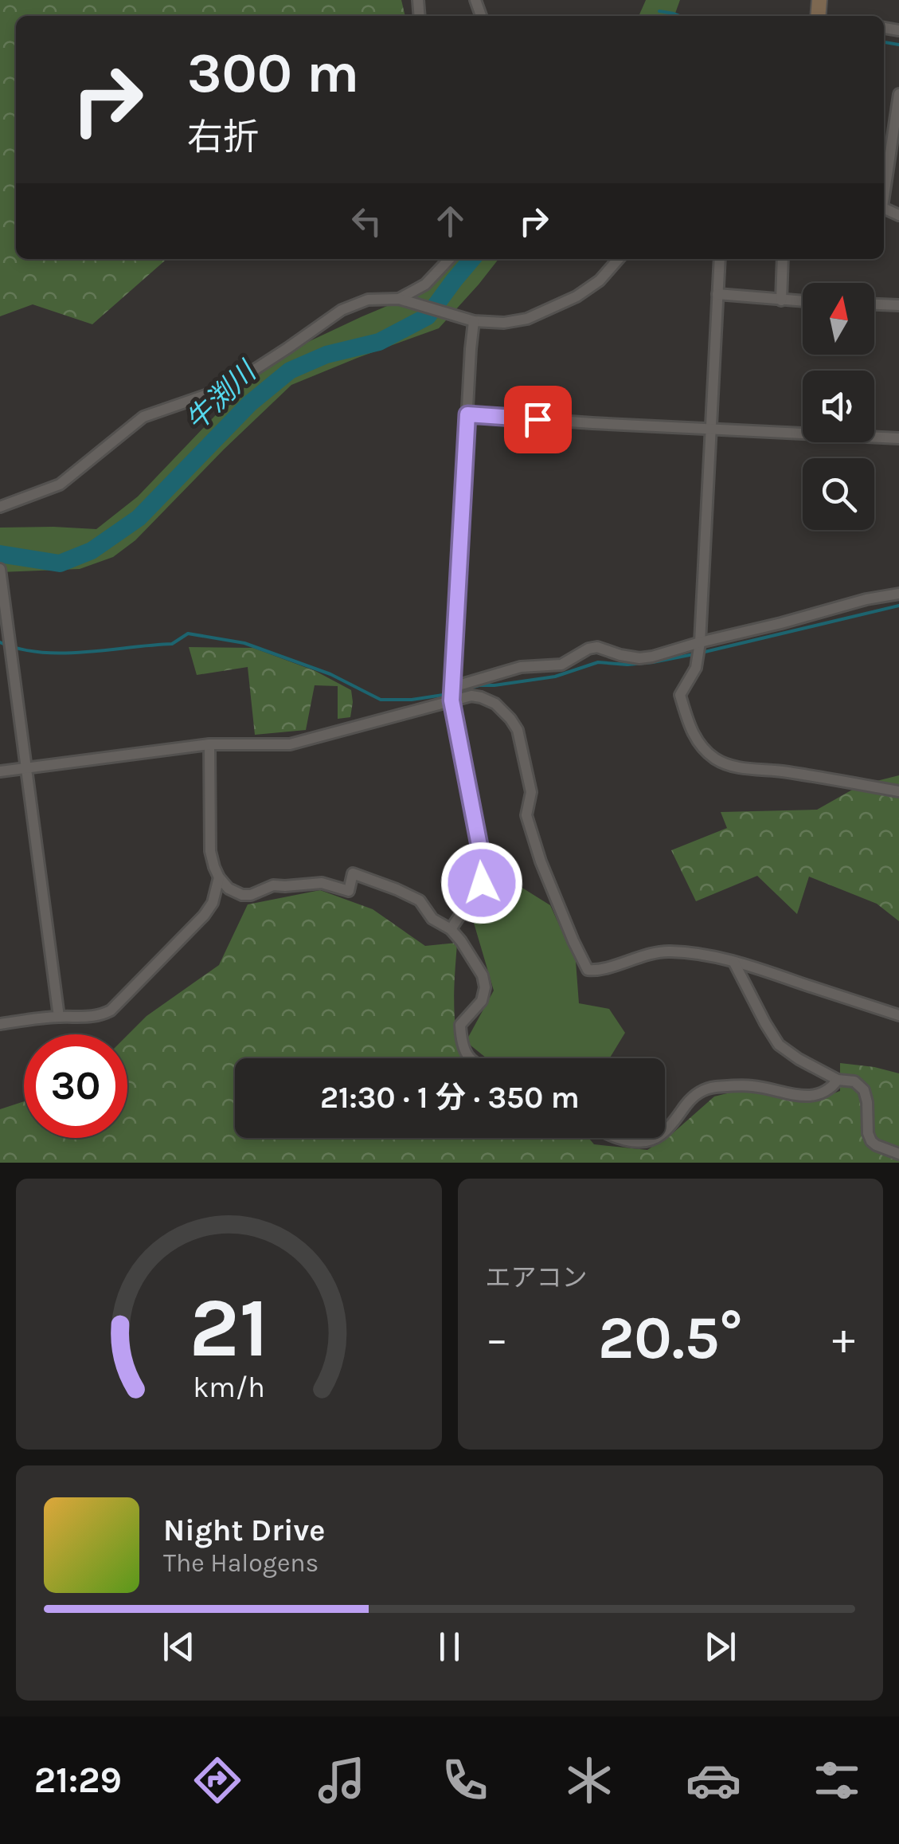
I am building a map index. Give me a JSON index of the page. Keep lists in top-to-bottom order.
{
  "water": ["牛渕川"],
  "north": "top",
  "page": {
    "turn": ["300 m", "右折"],
    "limit": "30",
    "trip": "21:30 · 1 分 · 350 m",
    "tile": "エアコン",
    "heat": ["−", "20.5°", "+"],
    "song": ["Night Drive", "The Halogens"],
    "tabs": "21:29",
    "gauge": ["21", "km/h"]
  }
}
